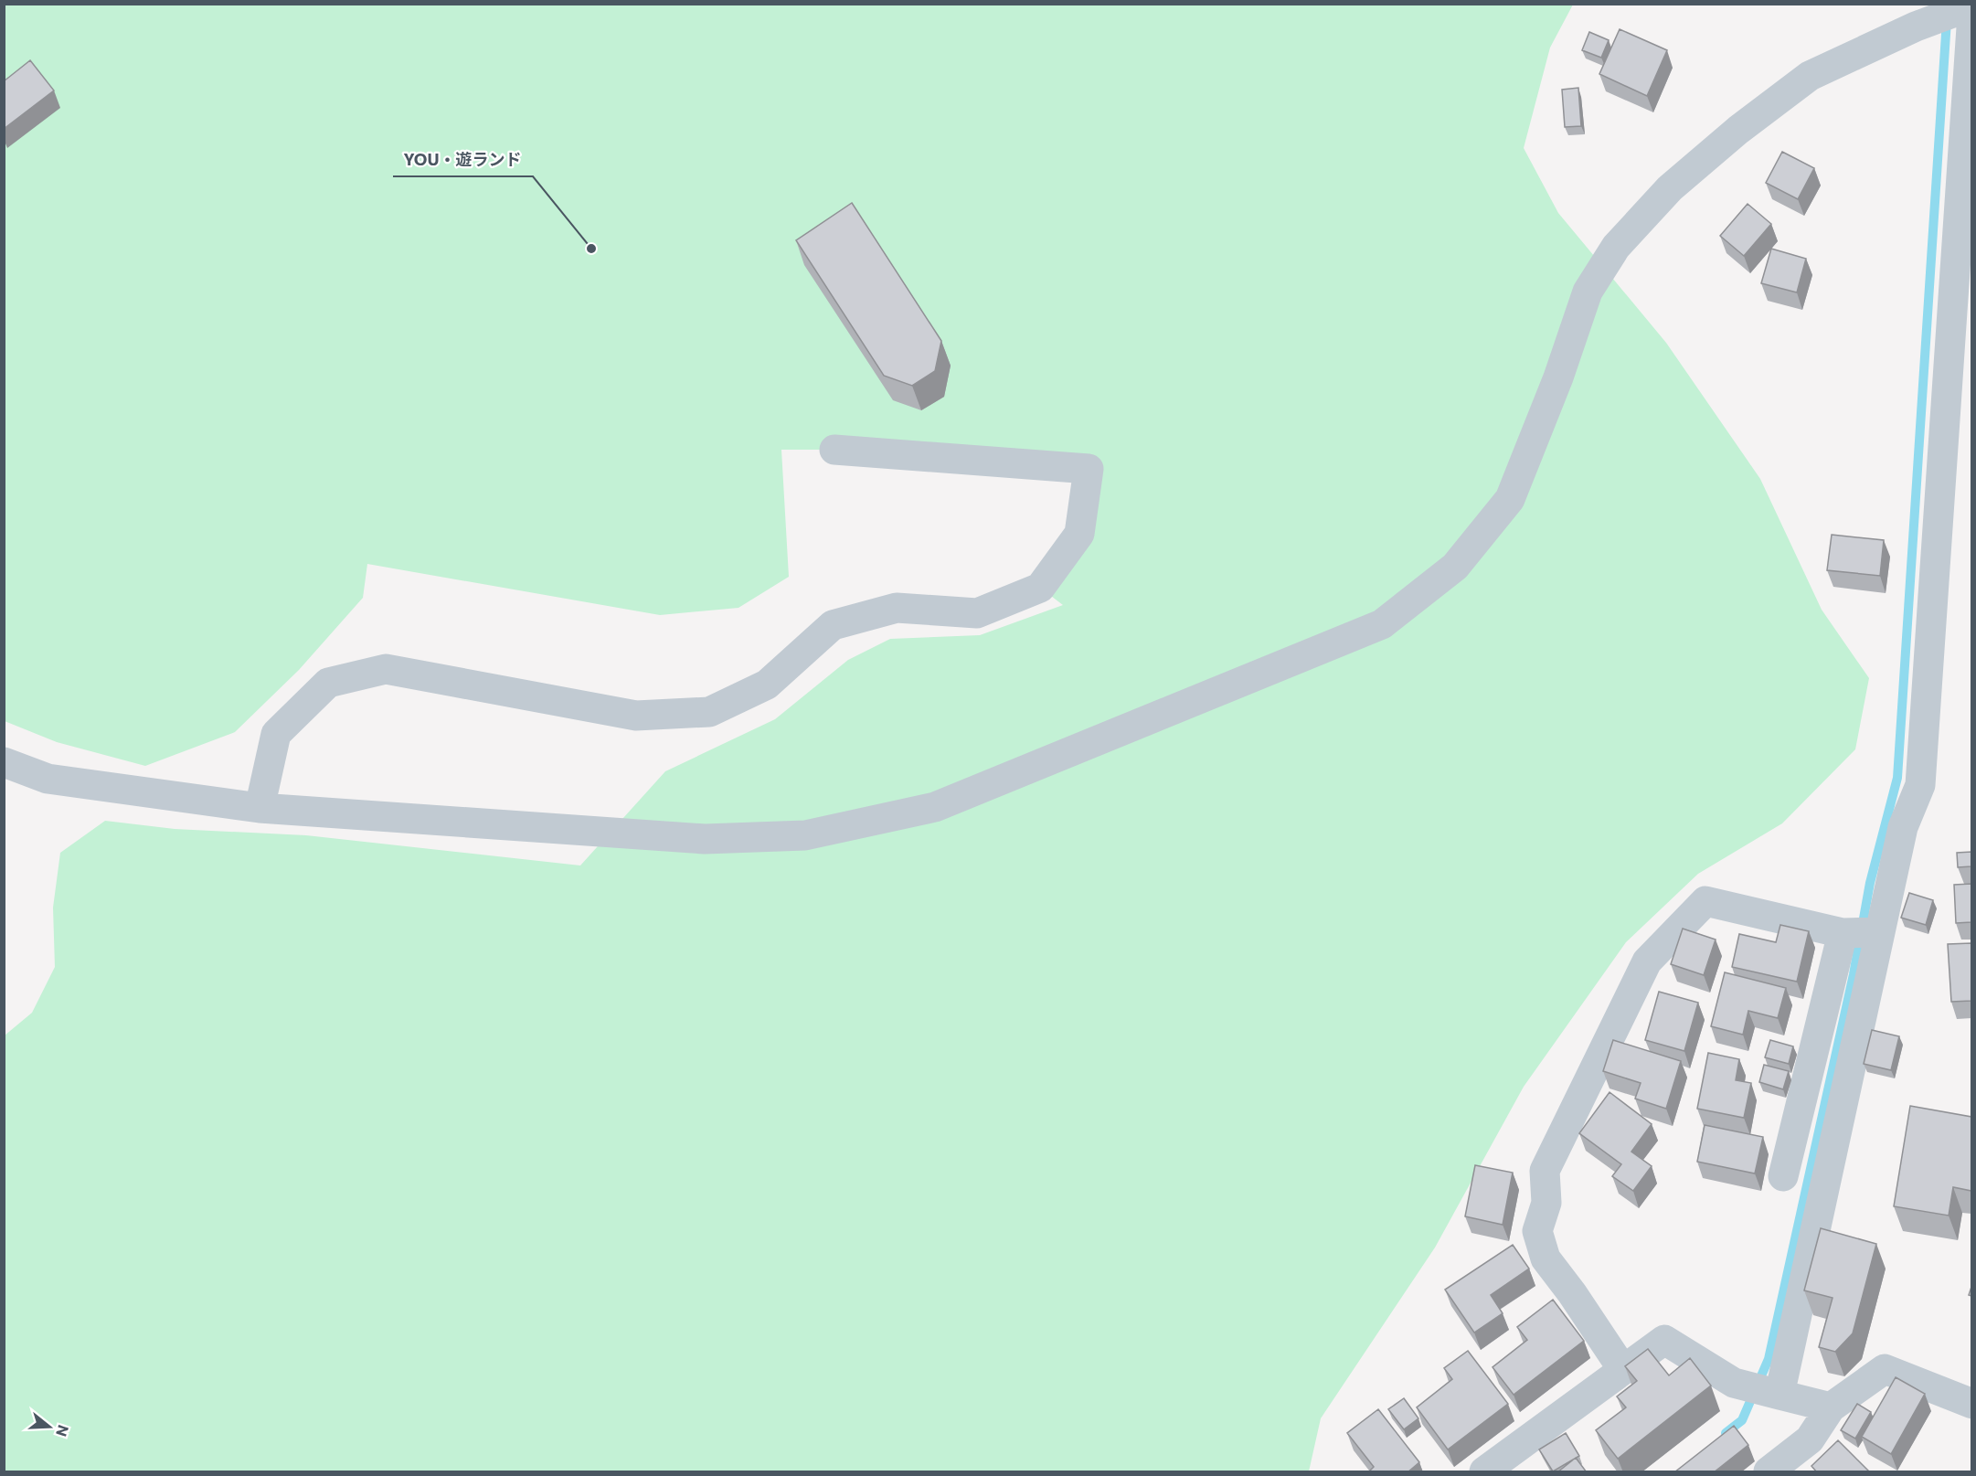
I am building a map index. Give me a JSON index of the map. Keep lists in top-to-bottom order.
{
  "places": ["YOU・遊ランド"],
  "north": "right"
}
